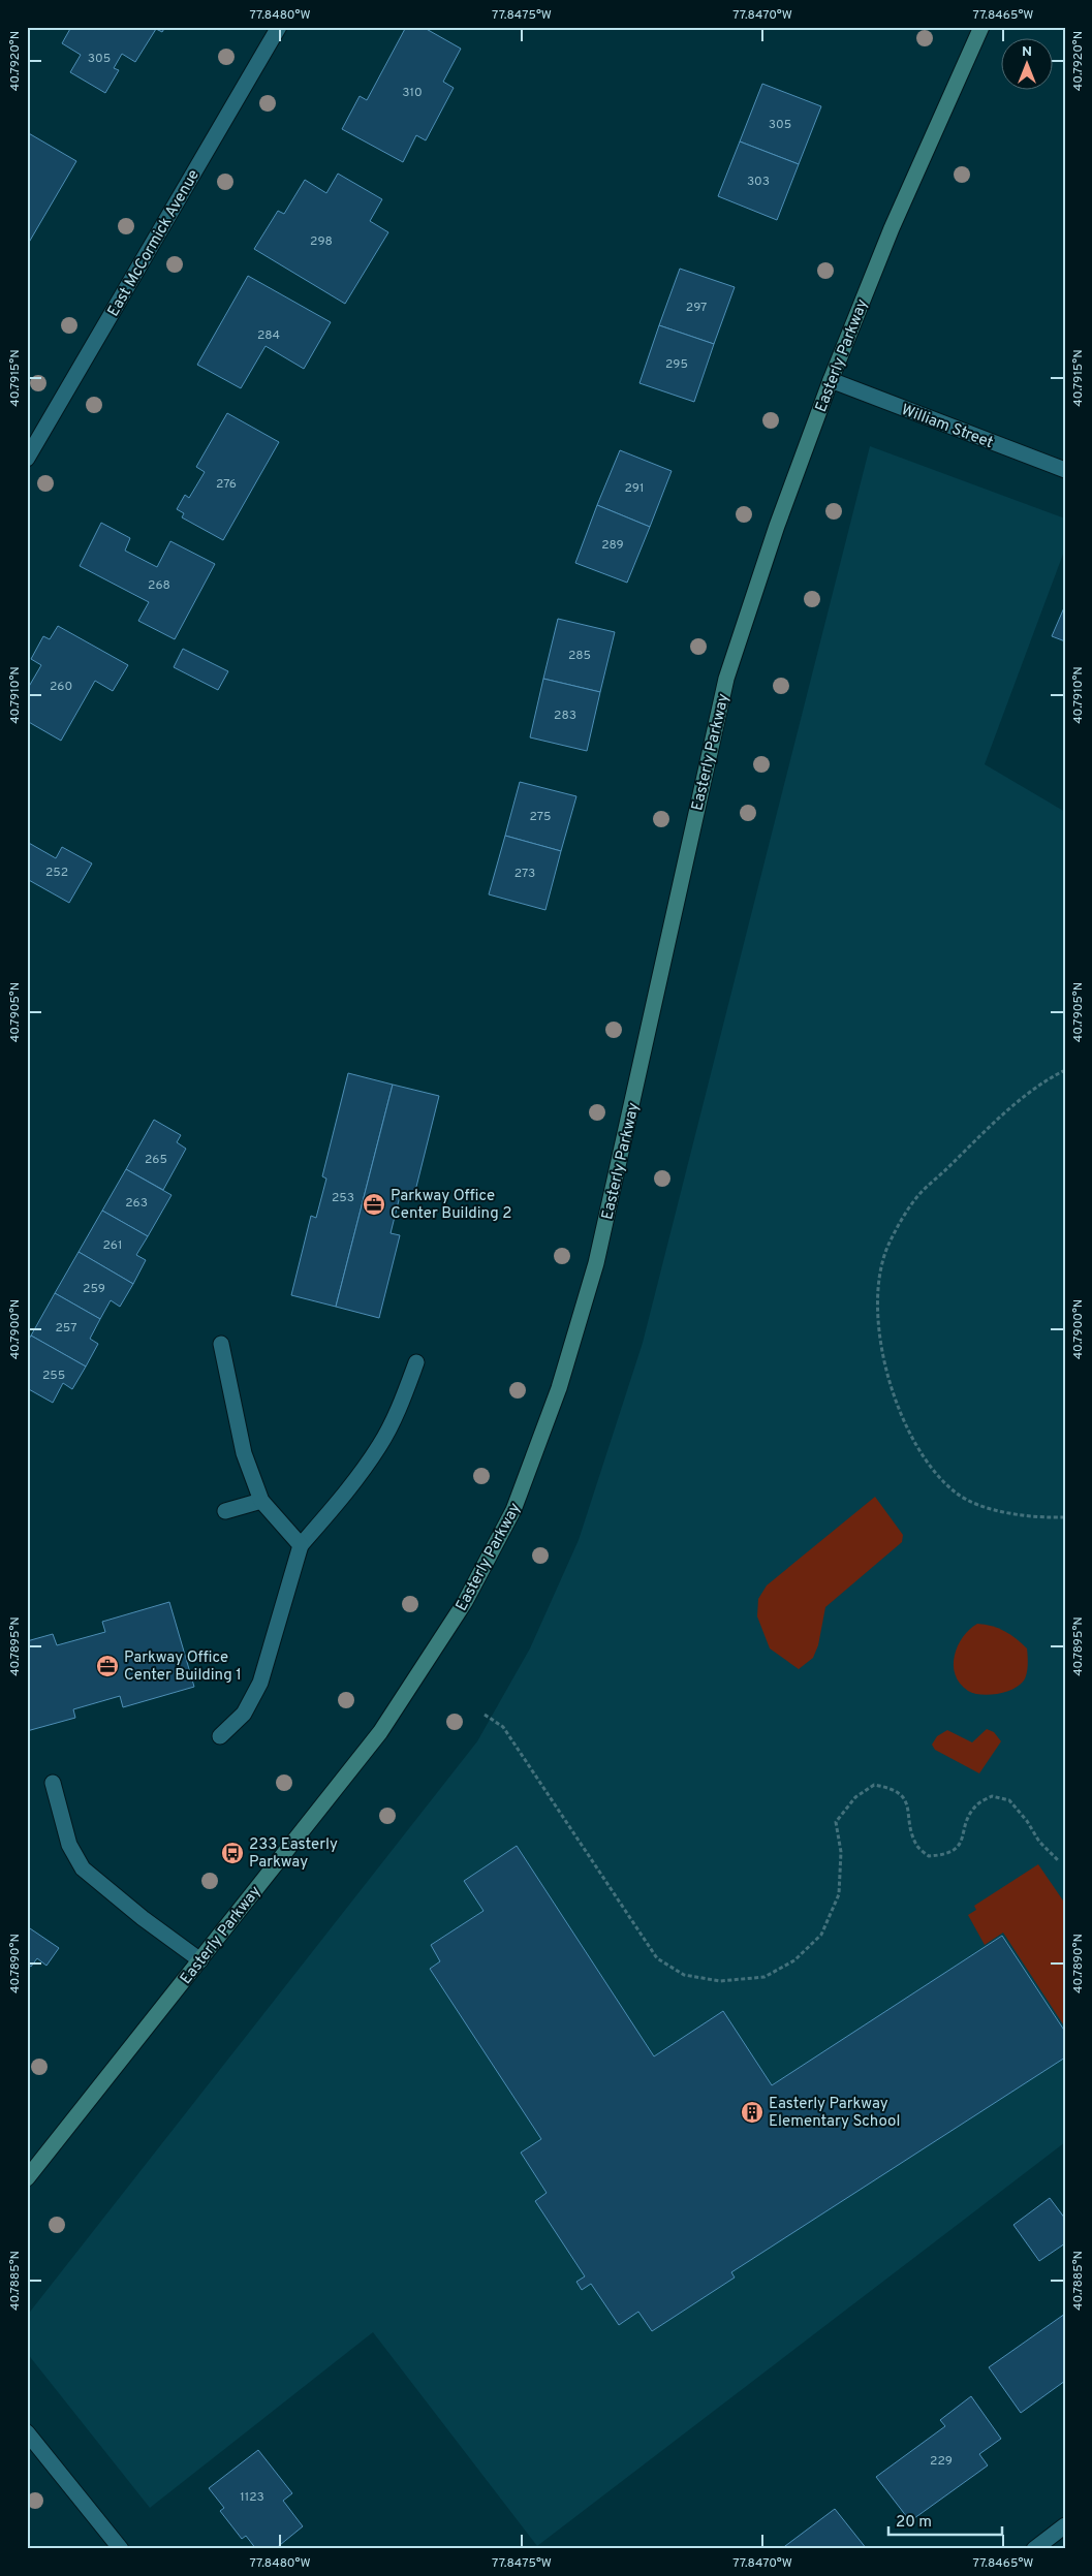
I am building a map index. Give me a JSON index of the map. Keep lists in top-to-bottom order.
{
  "streets": {
    "main road": ["Easterly Parkway"],
    "street": ["East McCormick Avenue", "William Street"]
  },
  "crossings": [
    ["Easterly Parkway", "William Street"]
  ],
  "places": {
    "office": ["Parkway Office Center Building 2", "Parkway Office Center Building 1"],
    "bus stop": ["233 Easterly Parkway"],
    "building": ["Easterly Parkway Elementary School"]
  },
  "house_numbers": [
    "305",
    "310",
    "305",
    "303",
    "298",
    "297",
    "284",
    "295",
    "276",
    "291",
    "289",
    "268",
    "285",
    "260",
    "283",
    "275",
    "252",
    "273",
    "265",
    "253",
    "263",
    "261",
    "259",
    "257",
    "255",
    "229",
    "1123"
  ],
  "scale_bar": "20 m",
  "north": "top",
  "coordinates": [
    "77.8480°W",
    "77.8475°W",
    "77.8470°W",
    "77.8465°W",
    "40.7920°N",
    "40.7915°N",
    "40.7910°N",
    "40.7905°N",
    "40.7900°N",
    "40.7895°N",
    "40.7890°N",
    "40.7885°N"
  ]
}
